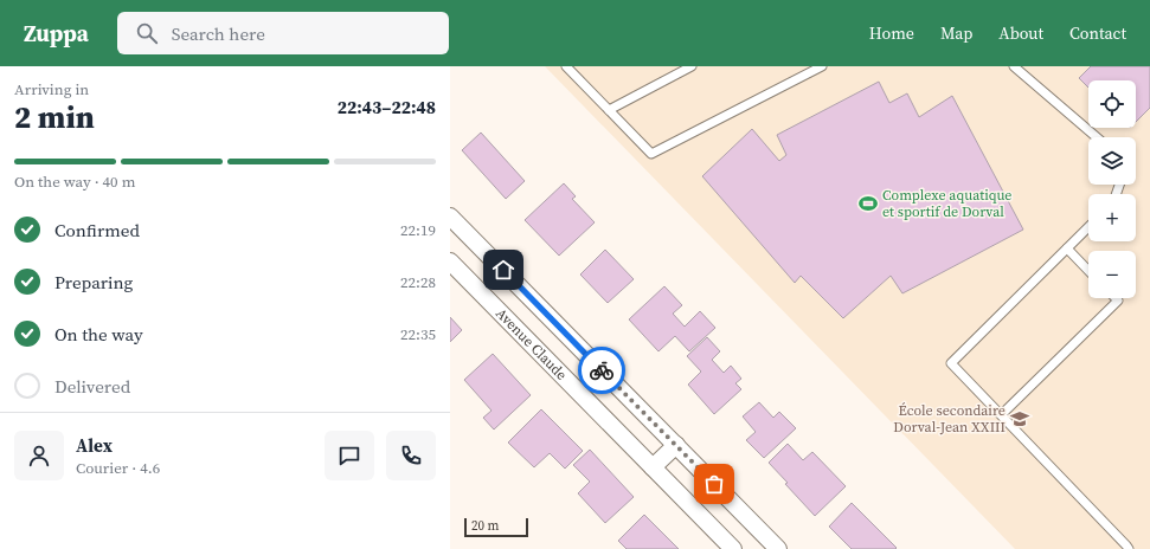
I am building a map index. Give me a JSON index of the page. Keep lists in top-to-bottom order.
{
  "streets": {
    "street": ["Avenue Claude"]
  },
  "places": {
    "sports": ["Complexe aquatique et sportif de Dorval"],
    "school or university": ["École secondaire Dorval-Jean XXIII"]
  },
  "scale_bar": "20 m",
  "page": {
    "header": "Zuppa",
    "search": "Search here",
    "nav": [
      "Home",
      "Map",
      "About",
      "Contact"
    ],
    "heading": ["2 min", "Arriving in", "22:43–22:48"],
    "panel": ["Alex", "Courier · 4.6"],
    "map_buttons": ["+", "−"],
    "bar": "On the way · 40 m",
    "list": [
      ["Confirmed", "22:19"],
      ["Preparing", "22:28"],
      ["On the way", "22:35"],
      "Delivered"
    ],
    "scale": "20 m"
  }
}
